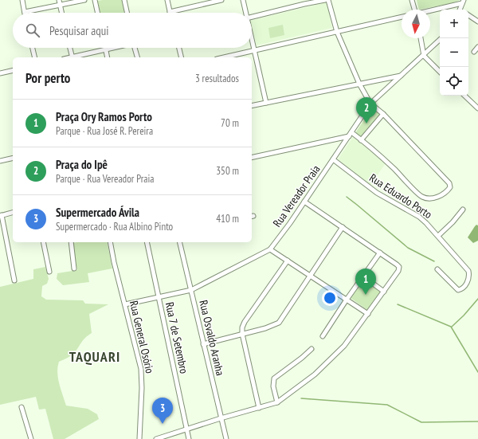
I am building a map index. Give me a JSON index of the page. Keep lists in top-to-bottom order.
{
  "streets": {
    "street": [
      "Rua Vereador Praia",
      "Rua Eduardo Porto",
      "Rua General Osório",
      "Rua 7 de Setembro",
      "Rua Osvaldo Aranha"
    ]
  },
  "crossings": [
    ["Rua Vereador Praia", "Rua Eduardo Porto"],
    ["Rua Vereador Praia", "Rua General Osório"],
    ["Rua Vereador Praia", "Rua 7 de Setembro"],
    ["Rua Vereador Praia", "Rua Osvaldo Aranha"]
  ],
  "districts": ["TAQUARI"],
  "north": "bottom",
  "page": {
    "map_buttons": ["+", "−"],
    "search": "Pesquisar aqui",
    "heading": ["Por perto", "3 resultados"],
    "pins": ["2", "1", "3"],
    "list": [
      {
        "mark": "1",
        "name": "Praça Ory Ramos Porto",
        "note": "Parque · Rua José R. Pereira",
        "value": "70 m"
      },
      {
        "mark": "2",
        "name": "Praça do Ipê",
        "note": "Parque · Rua Vereador Praia",
        "value": "350 m"
      },
      {
        "mark": "3",
        "name": "Supermercado Ávila",
        "note": "Supermercado · Rua Albino Pinto",
        "value": "410 m"
      }
    ]
  }
}
